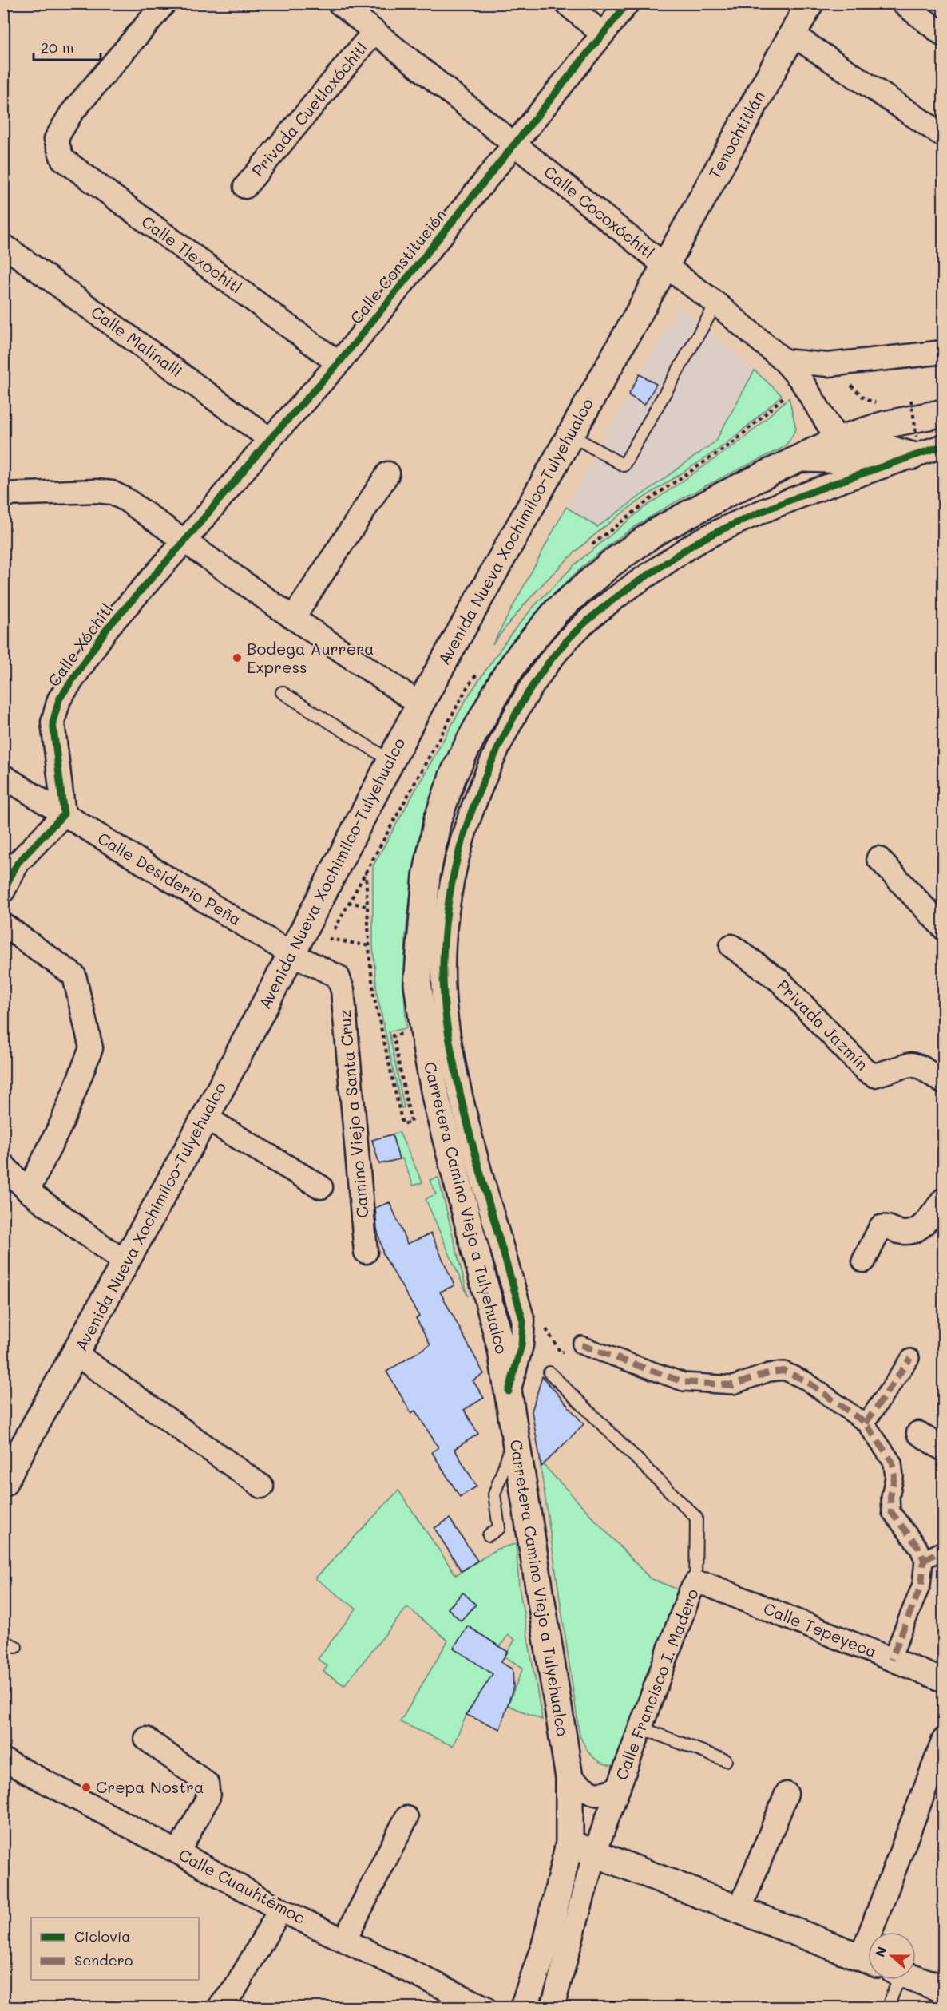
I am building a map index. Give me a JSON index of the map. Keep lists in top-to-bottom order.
{
  "streets": {
    "main road": ["Tenochtitlán", "Avenida Nueva Xochimilco-Tulyehualco", "Carretera Camino Viejo a Tulyehualco"],
    "street": [
      "Privada Cuetlaxóchitl",
      "Calle Cocoxóchitl",
      "Calle Tlexóchitl",
      "Calle Constitución",
      "Calle Malinalli",
      "Calle Xóchitl",
      "Calle Desiderio Peña",
      "Privada Jazmín",
      "Camino Viejo a Santa Cruz",
      "Calle Tepeyeca",
      "Calle Francisco I. Madero",
      "Calle Cuauhtémoc"
    ]
  },
  "crossings": [
    ["Privada Cuetlaxóchitl", "Calle Cocoxóchitl"],
    ["Tenochtitlán", "Calle Cocoxóchitl"],
    ["Tenochtitlán", "Avenida Nueva Xochimilco-Tulyehualco"],
    ["Calle Cocoxóchitl", "Calle Constitución"],
    ["Calle Cocoxóchitl", "Avenida Nueva Xochimilco-Tulyehualco"],
    ["Calle Cocoxóchitl", "Carretera Camino Viejo a Tulyehualco"],
    ["Calle Tlexóchitl", "Calle Constitución"],
    ["Calle Constitución", "Calle Malinalli"],
    ["Calle Constitución", "Calle Xóchitl"],
    ["Avenida Nueva Xochimilco-Tulyehualco", "Calle Desiderio Peña"],
    ["Calle Xóchitl", "Calle Desiderio Peña"],
    ["Calle Desiderio Peña", "Camino Viejo a Santa Cruz"],
    ["Calle Tepeyeca", "Calle Francisco I. Madero"]
  ],
  "places": ["Bodega Aurrera Express", "Crepa Nostra"],
  "legend": ["Ciclovía", "Sendero"],
  "scale_bar": "20 m",
  "north": "left"
}
